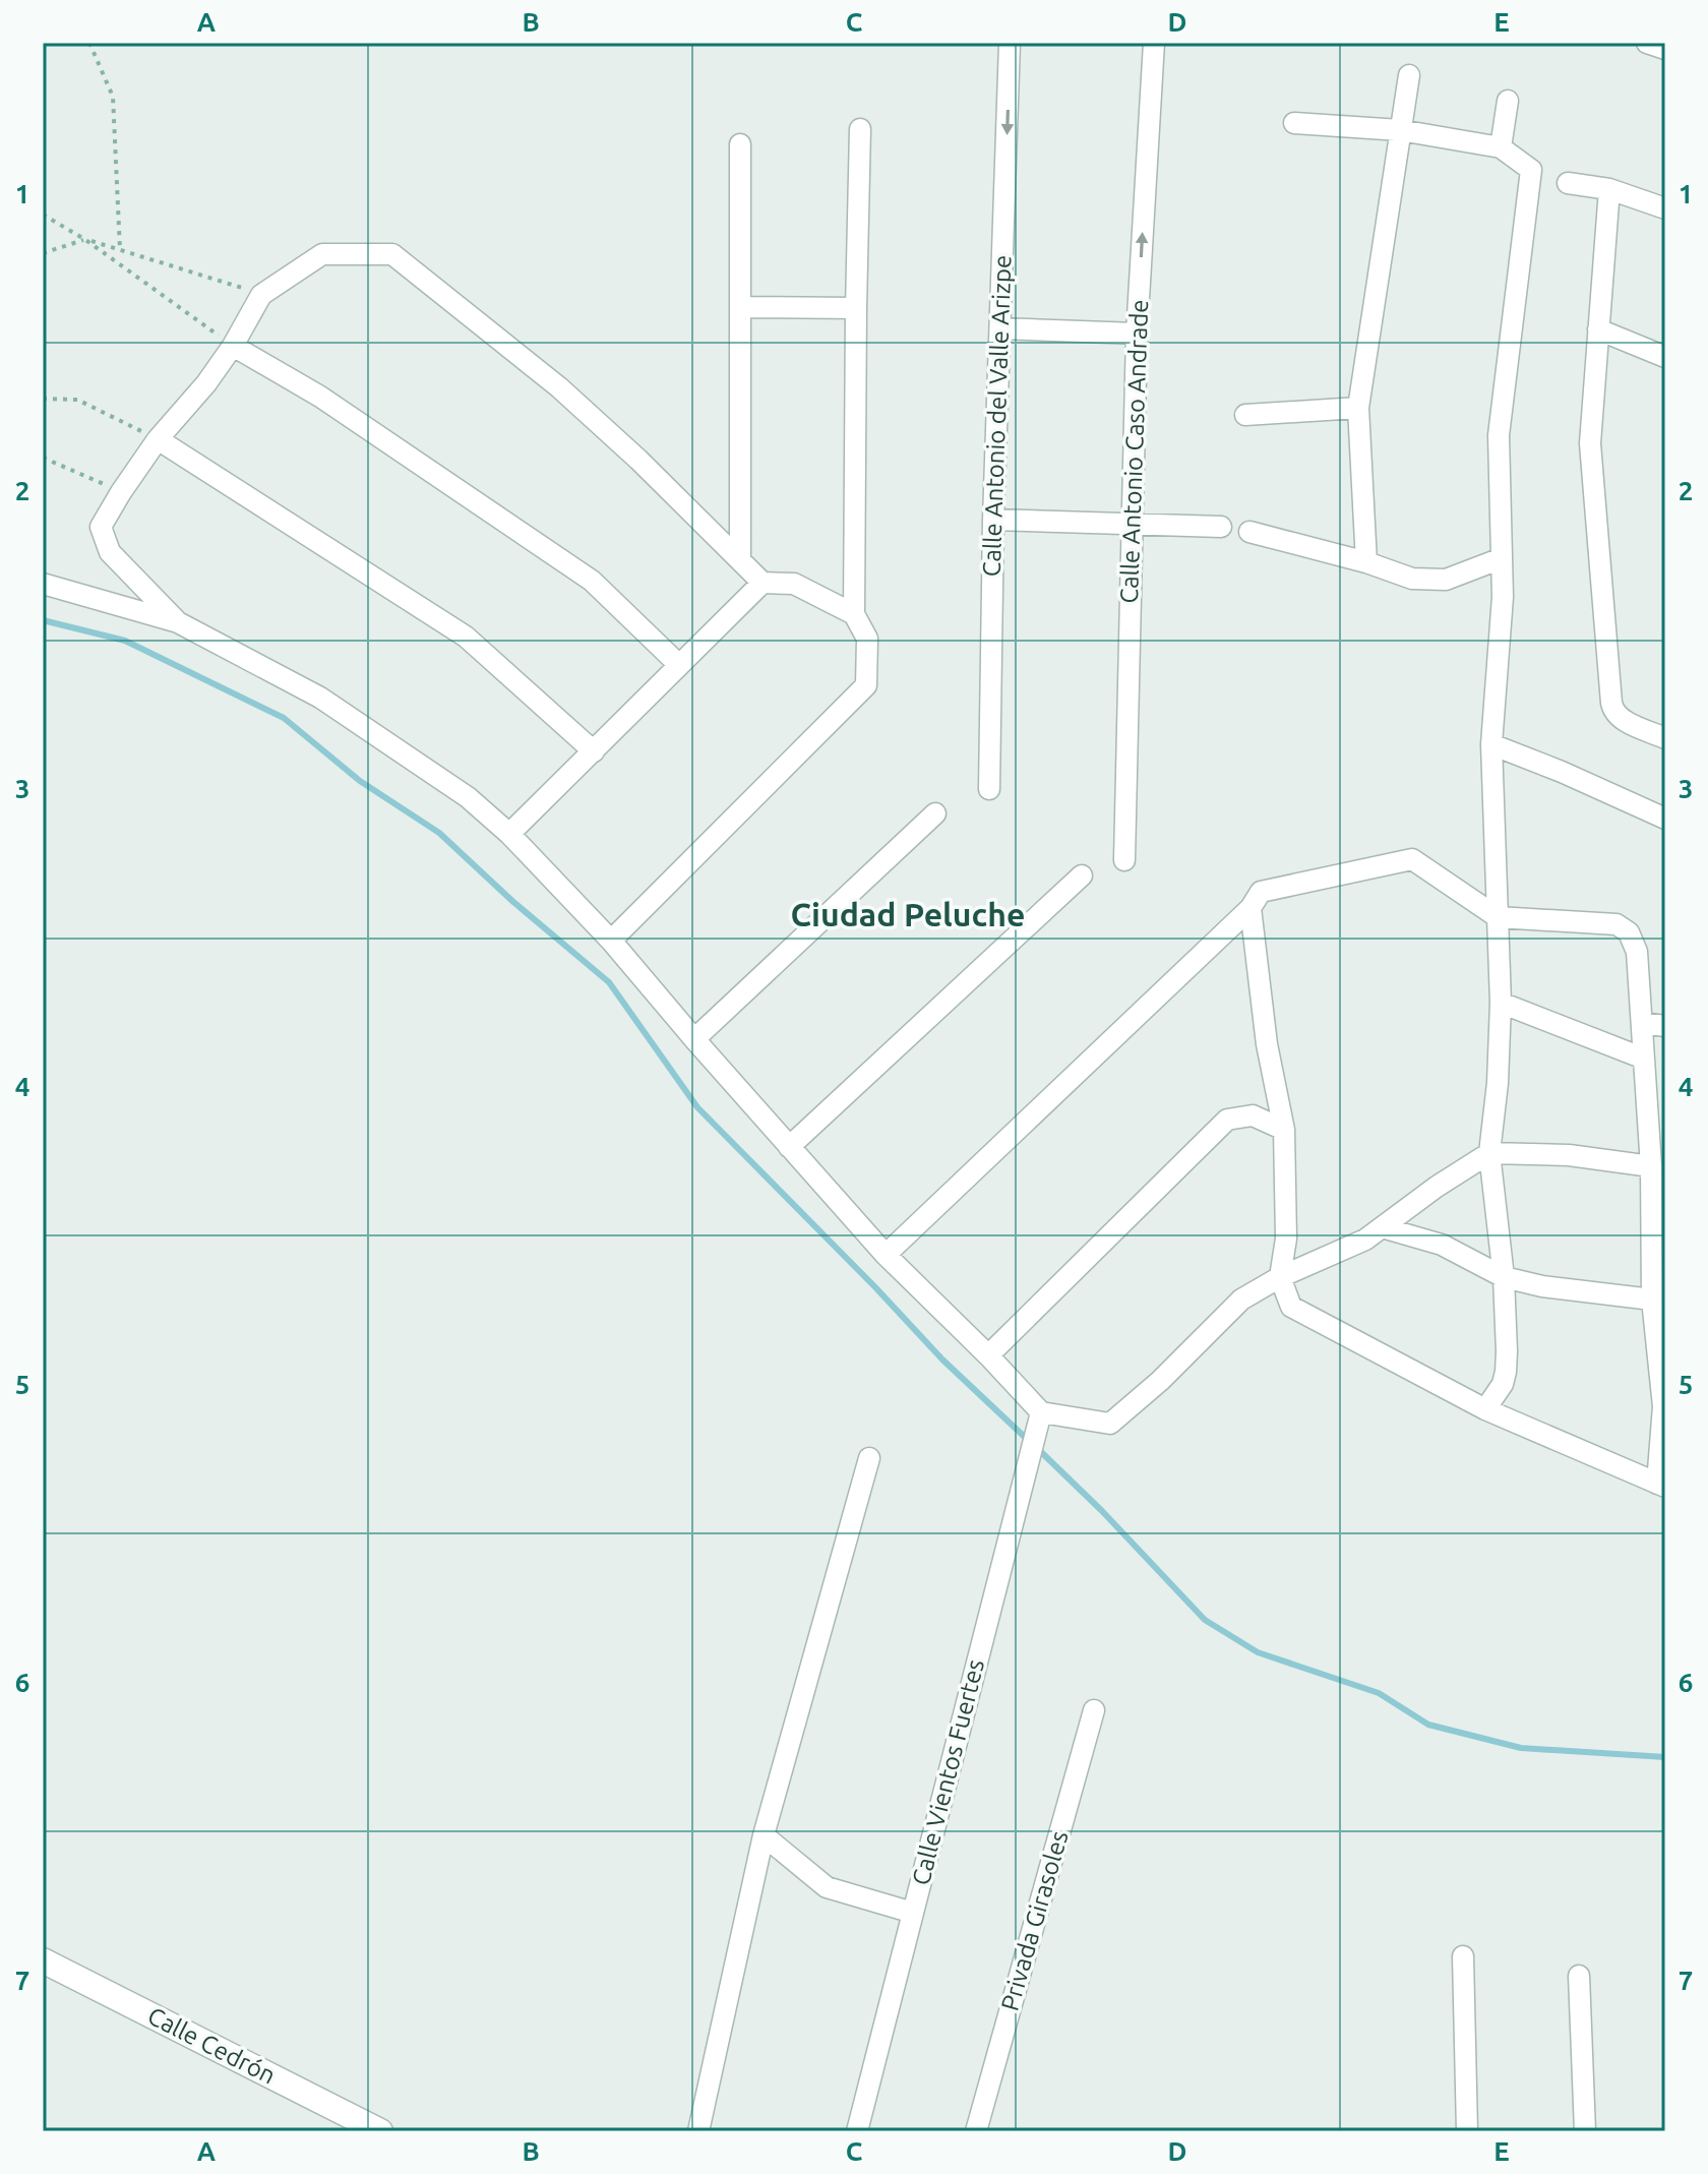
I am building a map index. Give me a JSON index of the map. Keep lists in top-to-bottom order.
{
  "streets": {
    "street": [
      "Calle Antonio del Valle Arizpe",
      "Calle Antonio Caso Andrade",
      "Calle Vientos Fuertes",
      "Privada Girasoles",
      "Calle Cedrón"
    ]
  },
  "one_way": ["Calle Antonio Caso Andrade"],
  "districts": ["Ciudad Peluche"],
  "grid": {
    "columns": [
      "A",
      "B",
      "C",
      "D",
      "E"
    ],
    "rows": [
      "1",
      "2",
      "3",
      "4",
      "5",
      "6",
      "7"
    ]
  }
}
